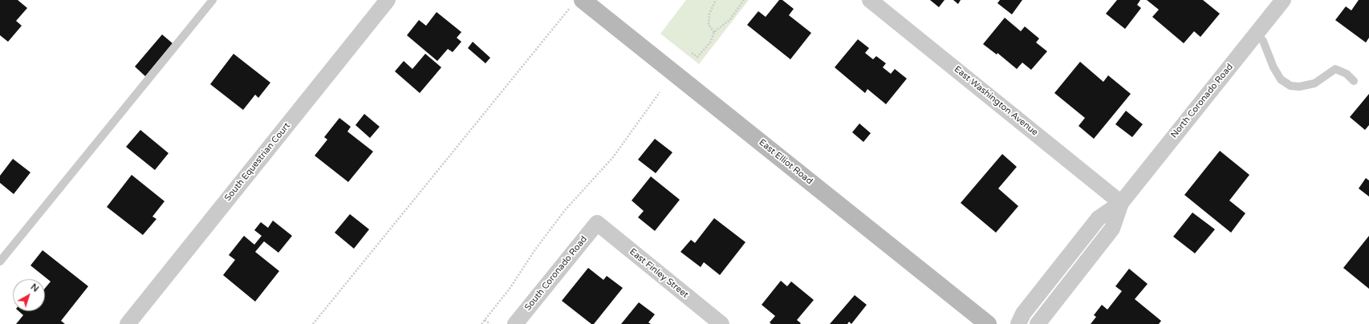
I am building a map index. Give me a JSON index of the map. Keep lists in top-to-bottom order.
{
  "streets": {
    "main road": ["East Elliot Road"],
    "street": [
      "East Washington Avenue",
      "North Coronado Road",
      "South Equestrian Court",
      "South Coronado Road",
      "East Finley Street"
    ]
  },
  "crossings": [
    ["East Washington Avenue", "North Coronado Road"],
    ["South Coronado Road", "East Finley Street"]
  ],
  "north": "top right"
}
